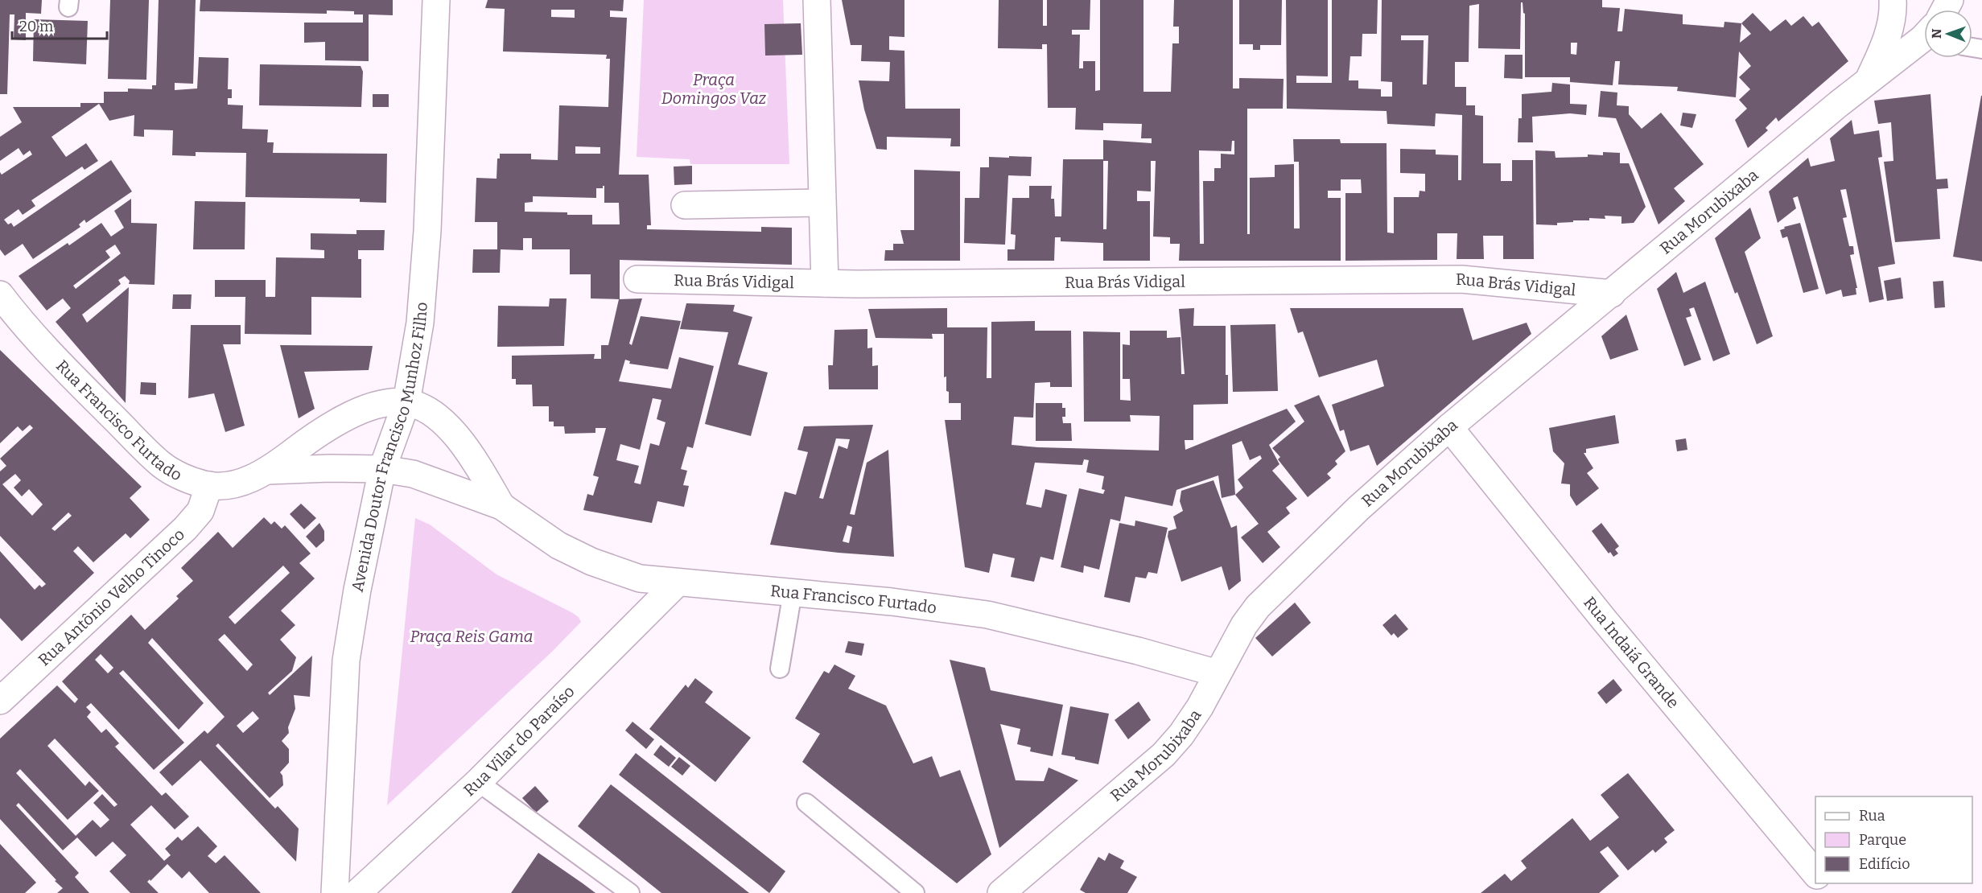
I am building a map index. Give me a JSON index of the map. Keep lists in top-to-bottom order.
{
  "streets": {
    "street": [
      "Rua Morubixaba",
      "Rua Brás Vidigal",
      "Rua Francisco Furtado",
      "Avenida Doutor Francisco Munhoz Filho",
      "Rua Antônio Velho Tinoco",
      "Rua Indaiá Grande",
      "Rua Vilar do Paraíso"
    ]
  },
  "crossings": [
    ["Rua Morubixaba", "Rua Brás Vidigal"],
    ["Rua Morubixaba", "Rua Francisco Furtado"],
    ["Rua Morubixaba", "Rua Indaiá Grande"],
    ["Rua Francisco Furtado", "Avenida Doutor Francisco Munhoz Filho"],
    ["Rua Francisco Furtado", "Rua Antônio Velho Tinoco"],
    ["Rua Francisco Furtado", "Rua Vilar do Paraíso"]
  ],
  "parks": ["Praça Domingos Vaz", "Praça Reis Gama"],
  "legend": ["Rua", "Parque", "Edifício"],
  "scale_bar": "20 m",
  "north": "left"
}
